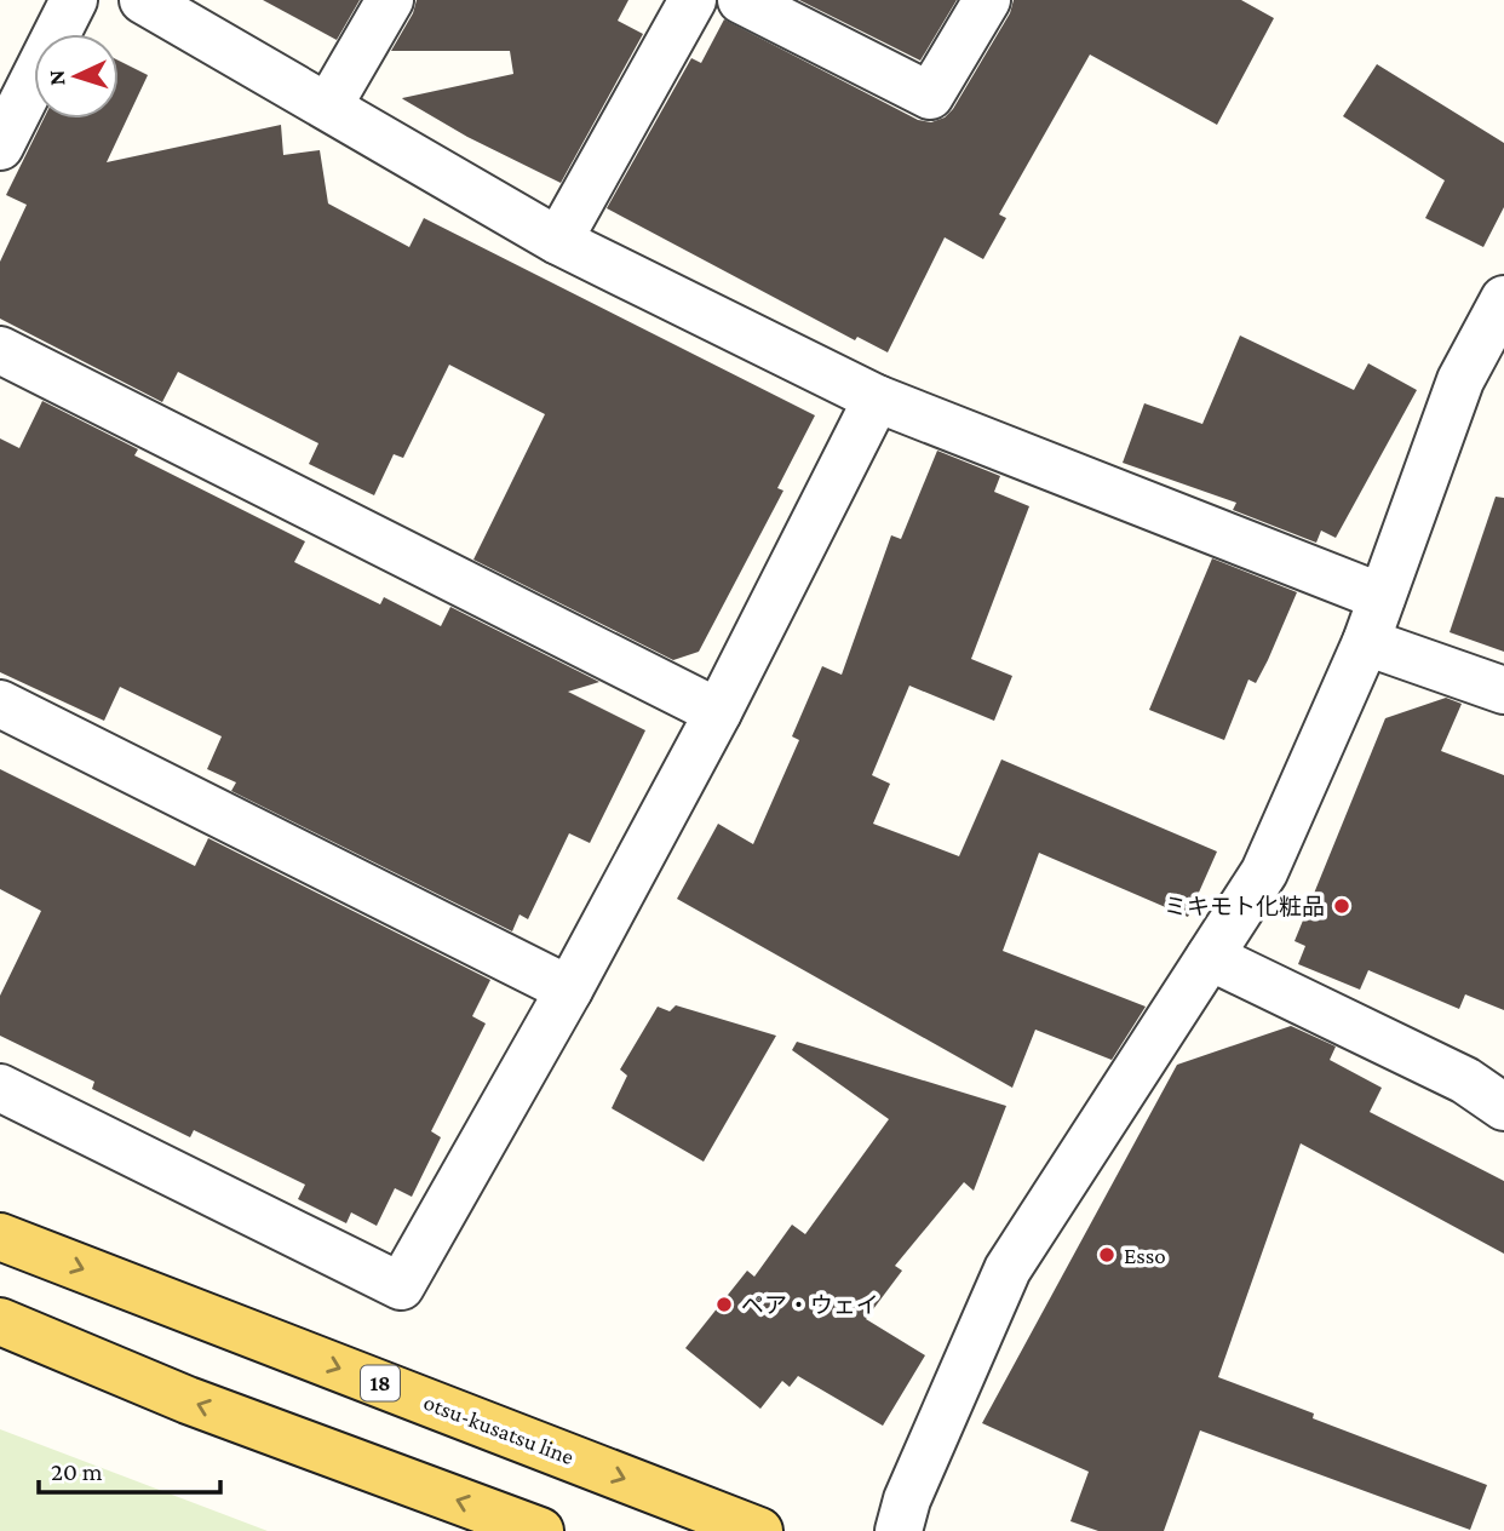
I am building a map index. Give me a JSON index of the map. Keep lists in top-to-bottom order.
{
  "streets": {
    "main road": ["18", "otsu-kusatsu line"]
  },
  "places": ["ミキモト化粧品", "Esso", "ペア・ウェイ"],
  "scale_bar": "20 m",
  "north": "left"
}
